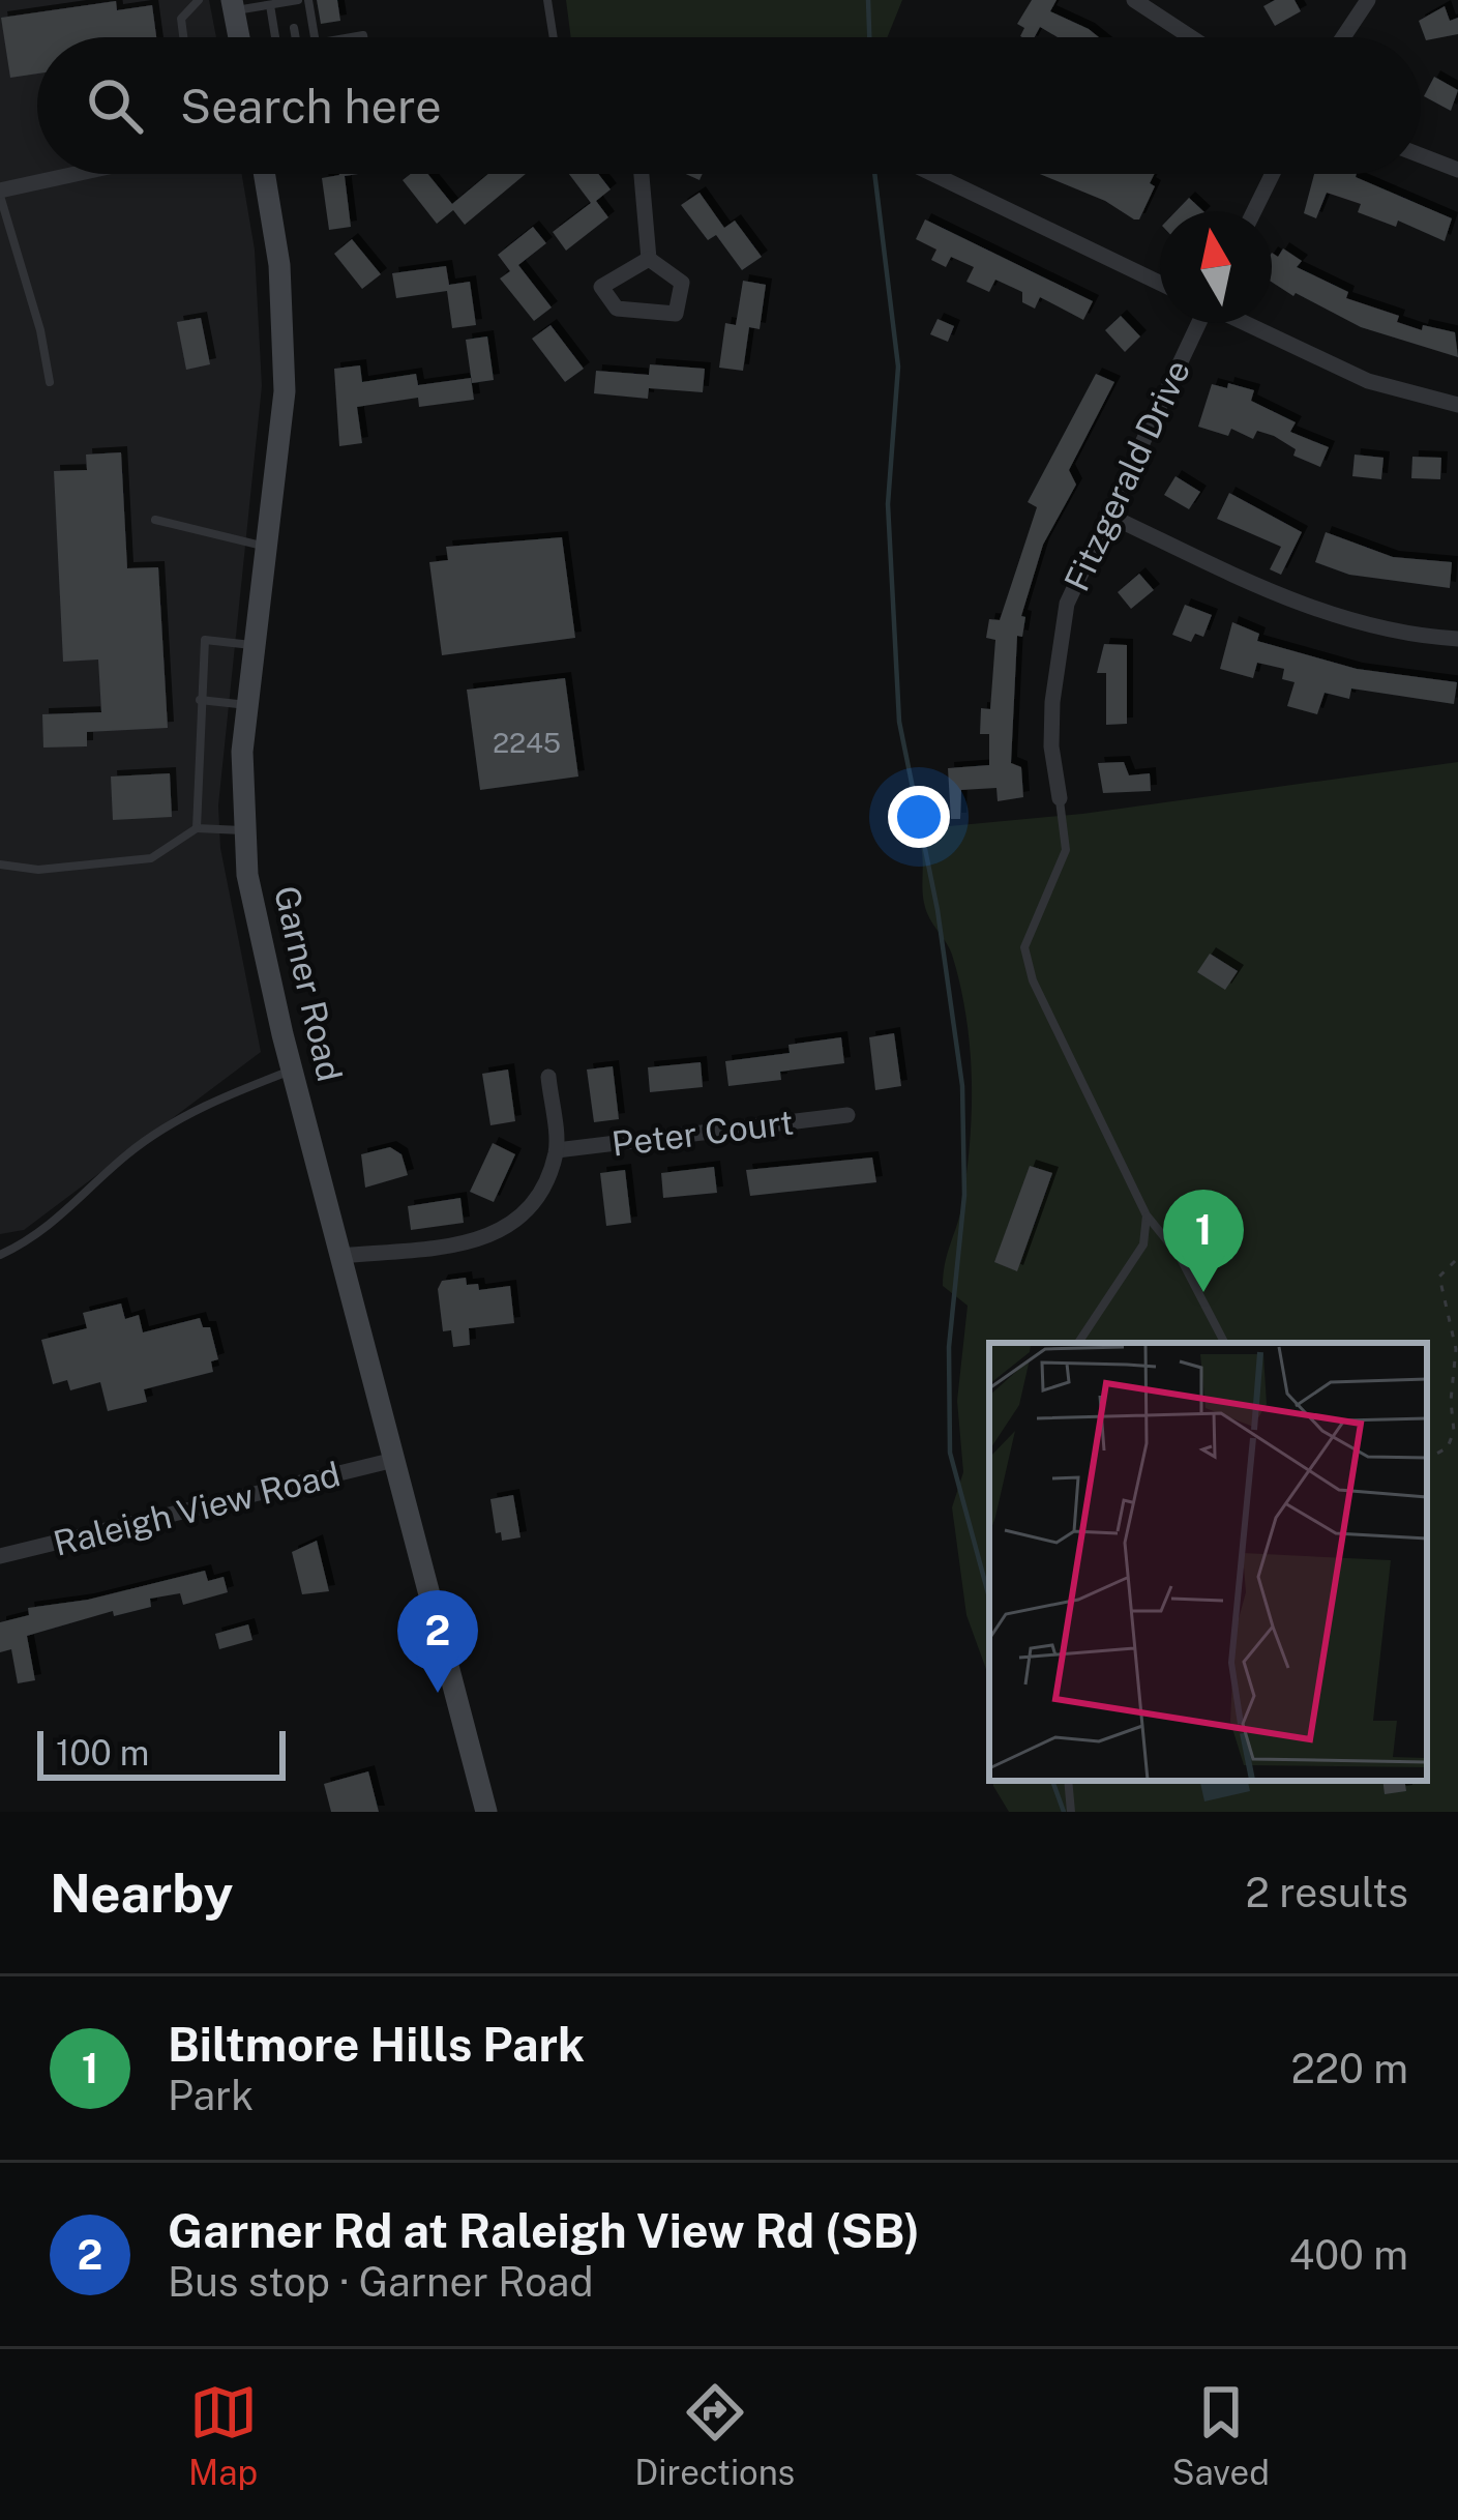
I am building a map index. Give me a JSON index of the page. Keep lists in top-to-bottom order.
{
  "streets": {
    "main road": ["Garner Road"],
    "street": ["Fitzgerald Drive", "Peter Court", "Raleigh View Road"]
  },
  "crossings": [
    ["Garner Road", "Raleigh View Road"]
  ],
  "house_numbers": ["2245"],
  "scale_bar": "100 m",
  "north": "top",
  "page": {
    "search": "Search here",
    "pins": ["1", "2"],
    "scale": "100 m",
    "heading": ["Nearby", "2 results"],
    "list": [
      {
        "mark": "1",
        "name": "Biltmore Hills Park",
        "note": "Park",
        "value": "220 m"
      },
      {
        "mark": "2",
        "name": "Garner Rd at Raleigh View Rd (SB)",
        "note": "Bus stop · Garner Road",
        "value": "400 m"
      }
    ],
    "nav": ["Map", "Directions", "Saved"]
  }
}
